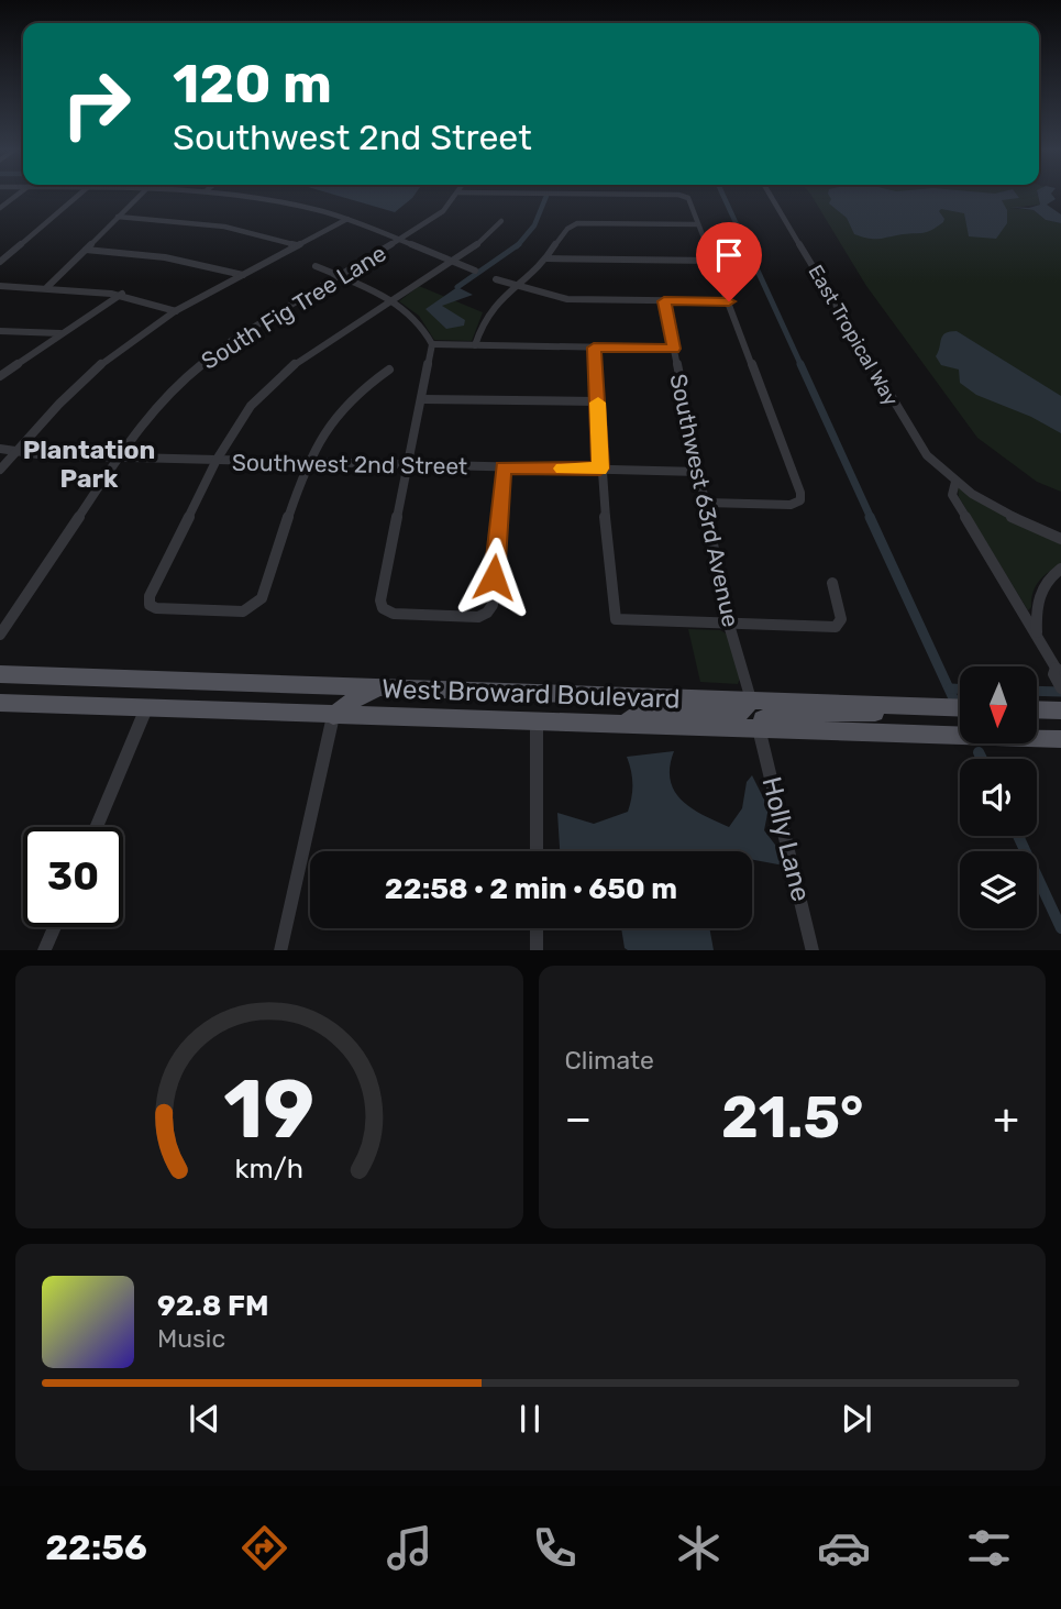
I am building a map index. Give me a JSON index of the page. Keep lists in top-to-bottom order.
{
  "streets": {
    "main road": ["West Broward Boulevard"],
    "street": [
      "South Fig Tree Lane",
      "East Tropical Way",
      "Southwest 2nd Street",
      "Southwest 63rd Avenue",
      "Holly Lane"
    ]
  },
  "crossings": [
    ["South Fig Tree Lane", "Southwest 2nd Street"],
    ["Southwest 2nd Street", "Southwest 63rd Avenue"],
    ["Southwest 63rd Avenue", "West Broward Boulevard"],
    ["West Broward Boulevard", "Holly Lane"]
  ],
  "districts": ["Plantation Park"],
  "north": "bottom",
  "page": {
    "turn": ["120 m", "Southwest 2nd Street"],
    "limit": "30",
    "trip": "22:58 · 2 min · 650 m",
    "tile": "Climate",
    "heat": ["−", "21.5°", "+"],
    "song": ["92.8 FM", "Music"],
    "tabs": "22:56",
    "gauge": ["19", "km/h"]
  }
}
